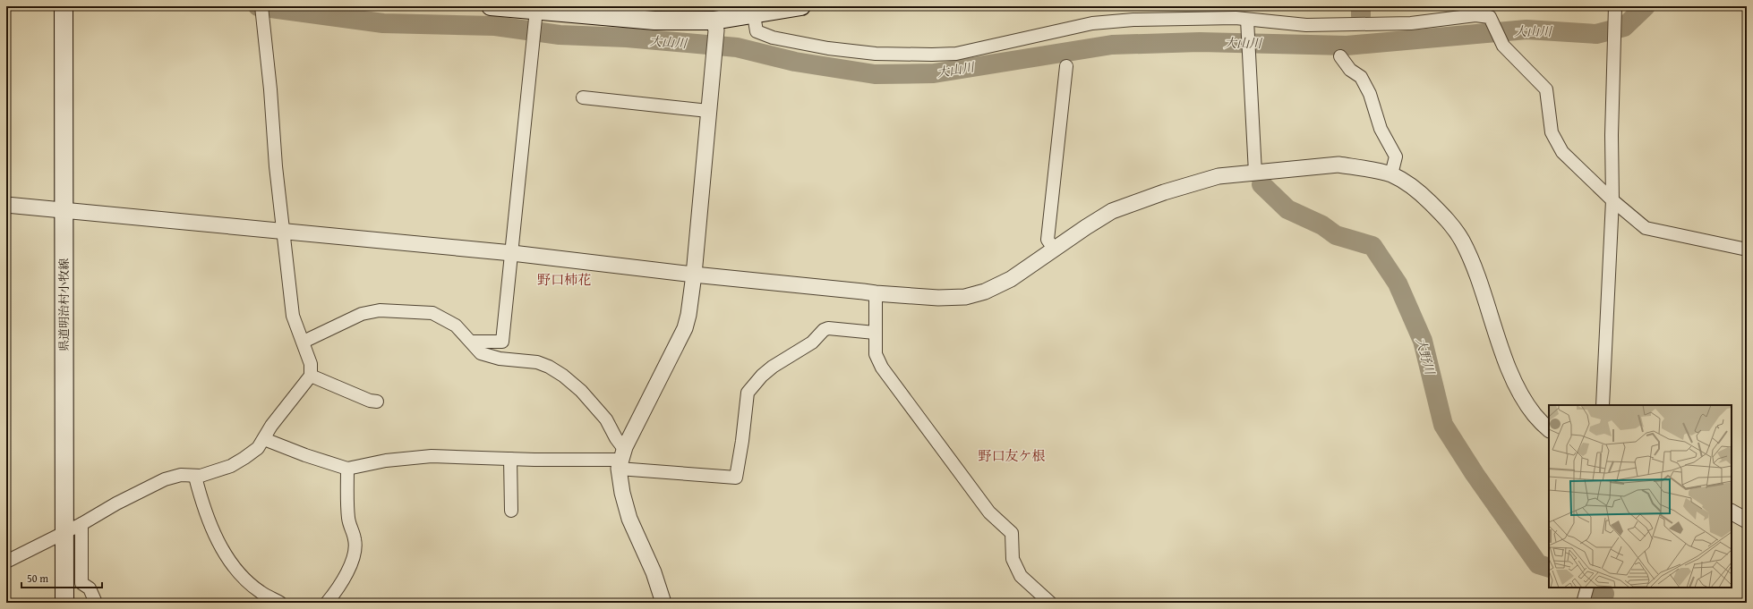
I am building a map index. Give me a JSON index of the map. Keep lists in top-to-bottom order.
{
  "streets": {
    "main road": ["県道明治村小牧線"]
  },
  "districts": ["野口柿花", "野口友ケ根"],
  "water": ["大山川", "大野川"],
  "scale_bar": "50 m"
}
